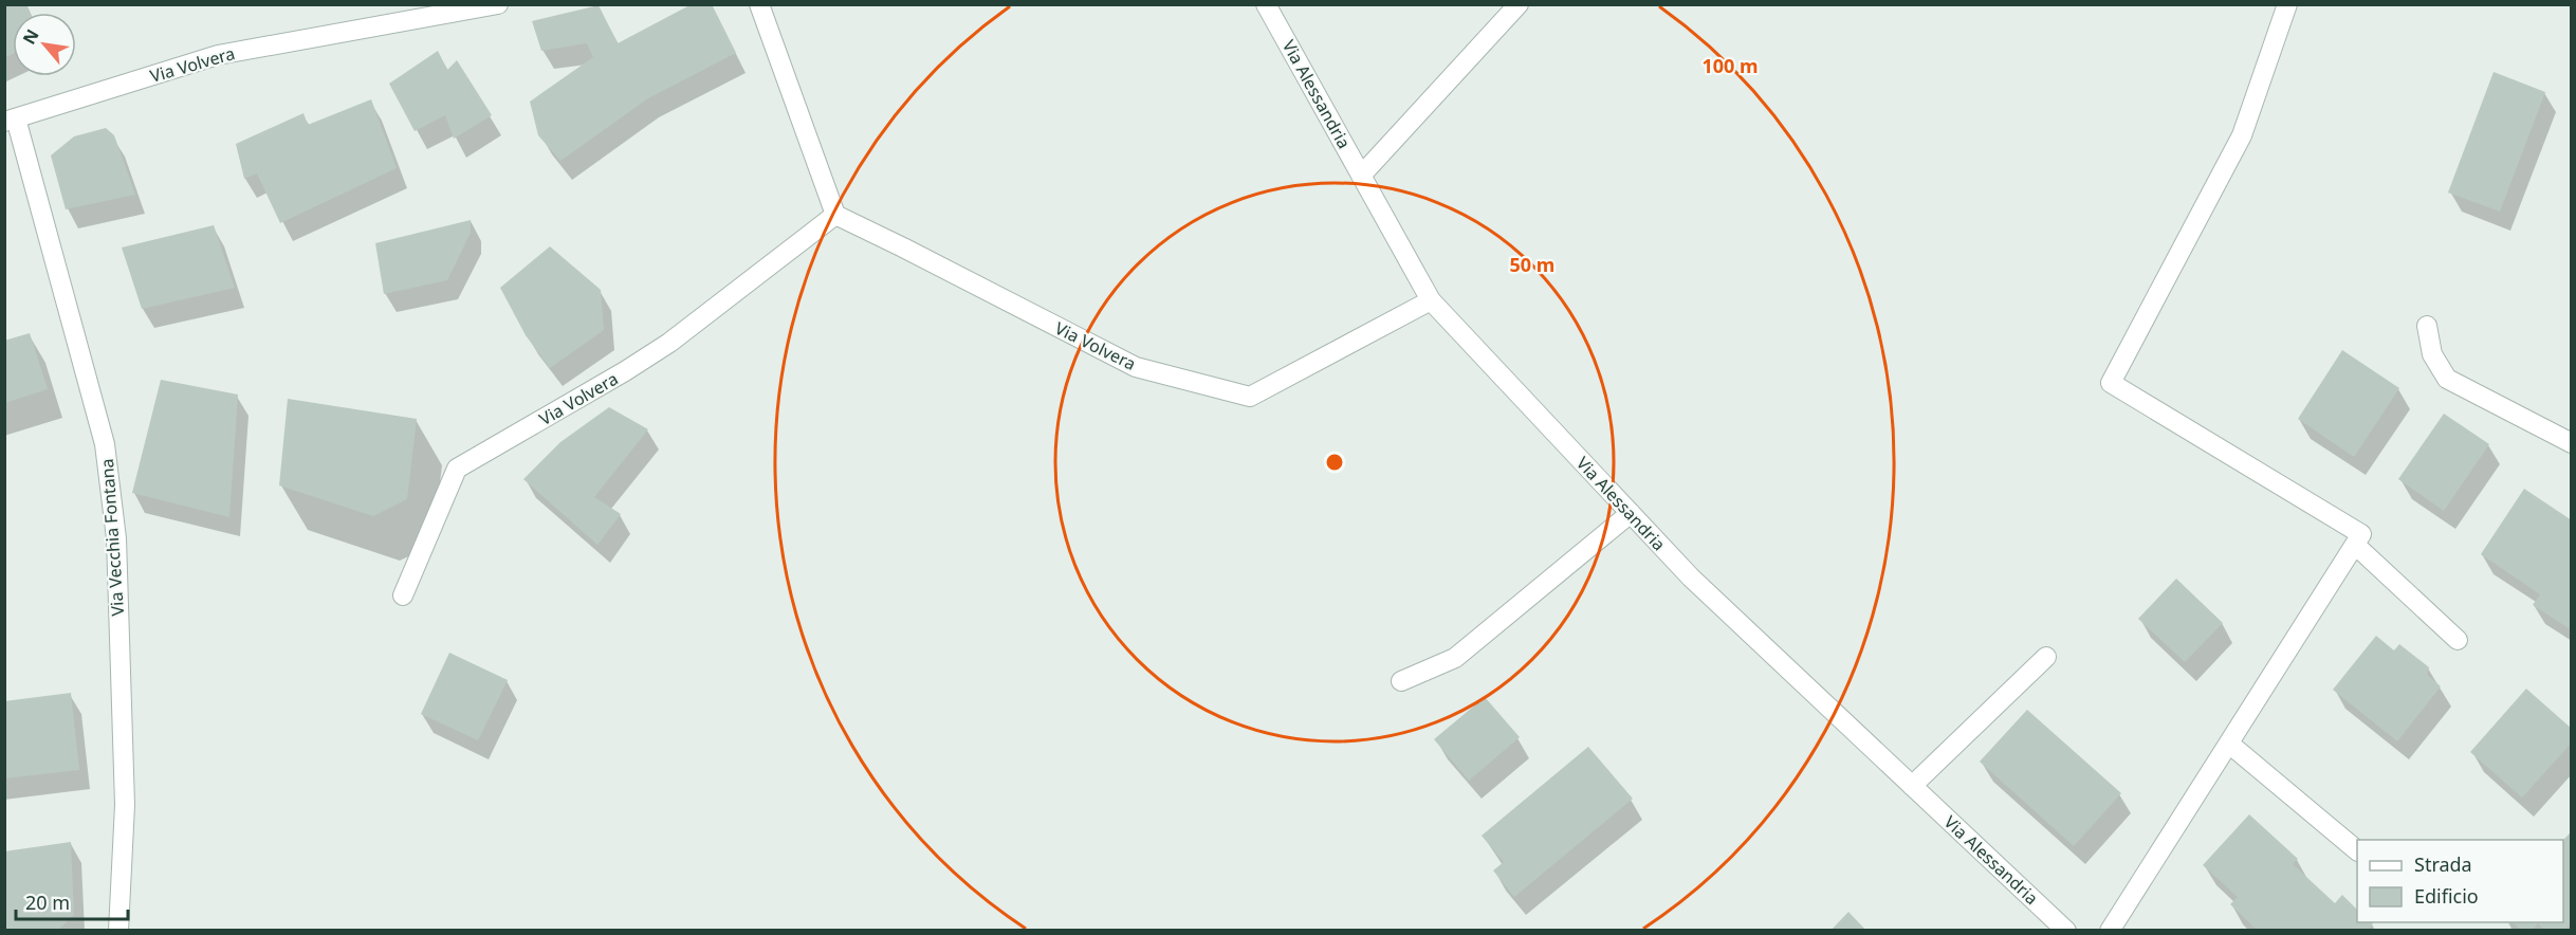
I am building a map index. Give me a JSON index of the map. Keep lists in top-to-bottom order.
{
  "streets": {
    "street": ["Via Volvera", "Via Alessandria", "Via Vecchia Fontana"]
  },
  "crossings": [
    ["Via Volvera", "Via Alessandria"],
    ["Via Volvera", "Via Vecchia Fontana"]
  ],
  "legend": ["Strada", "Edificio"],
  "scale_bar": "20 m",
  "north": "top left",
  "rings": ["100 m", "50 m"]
}
